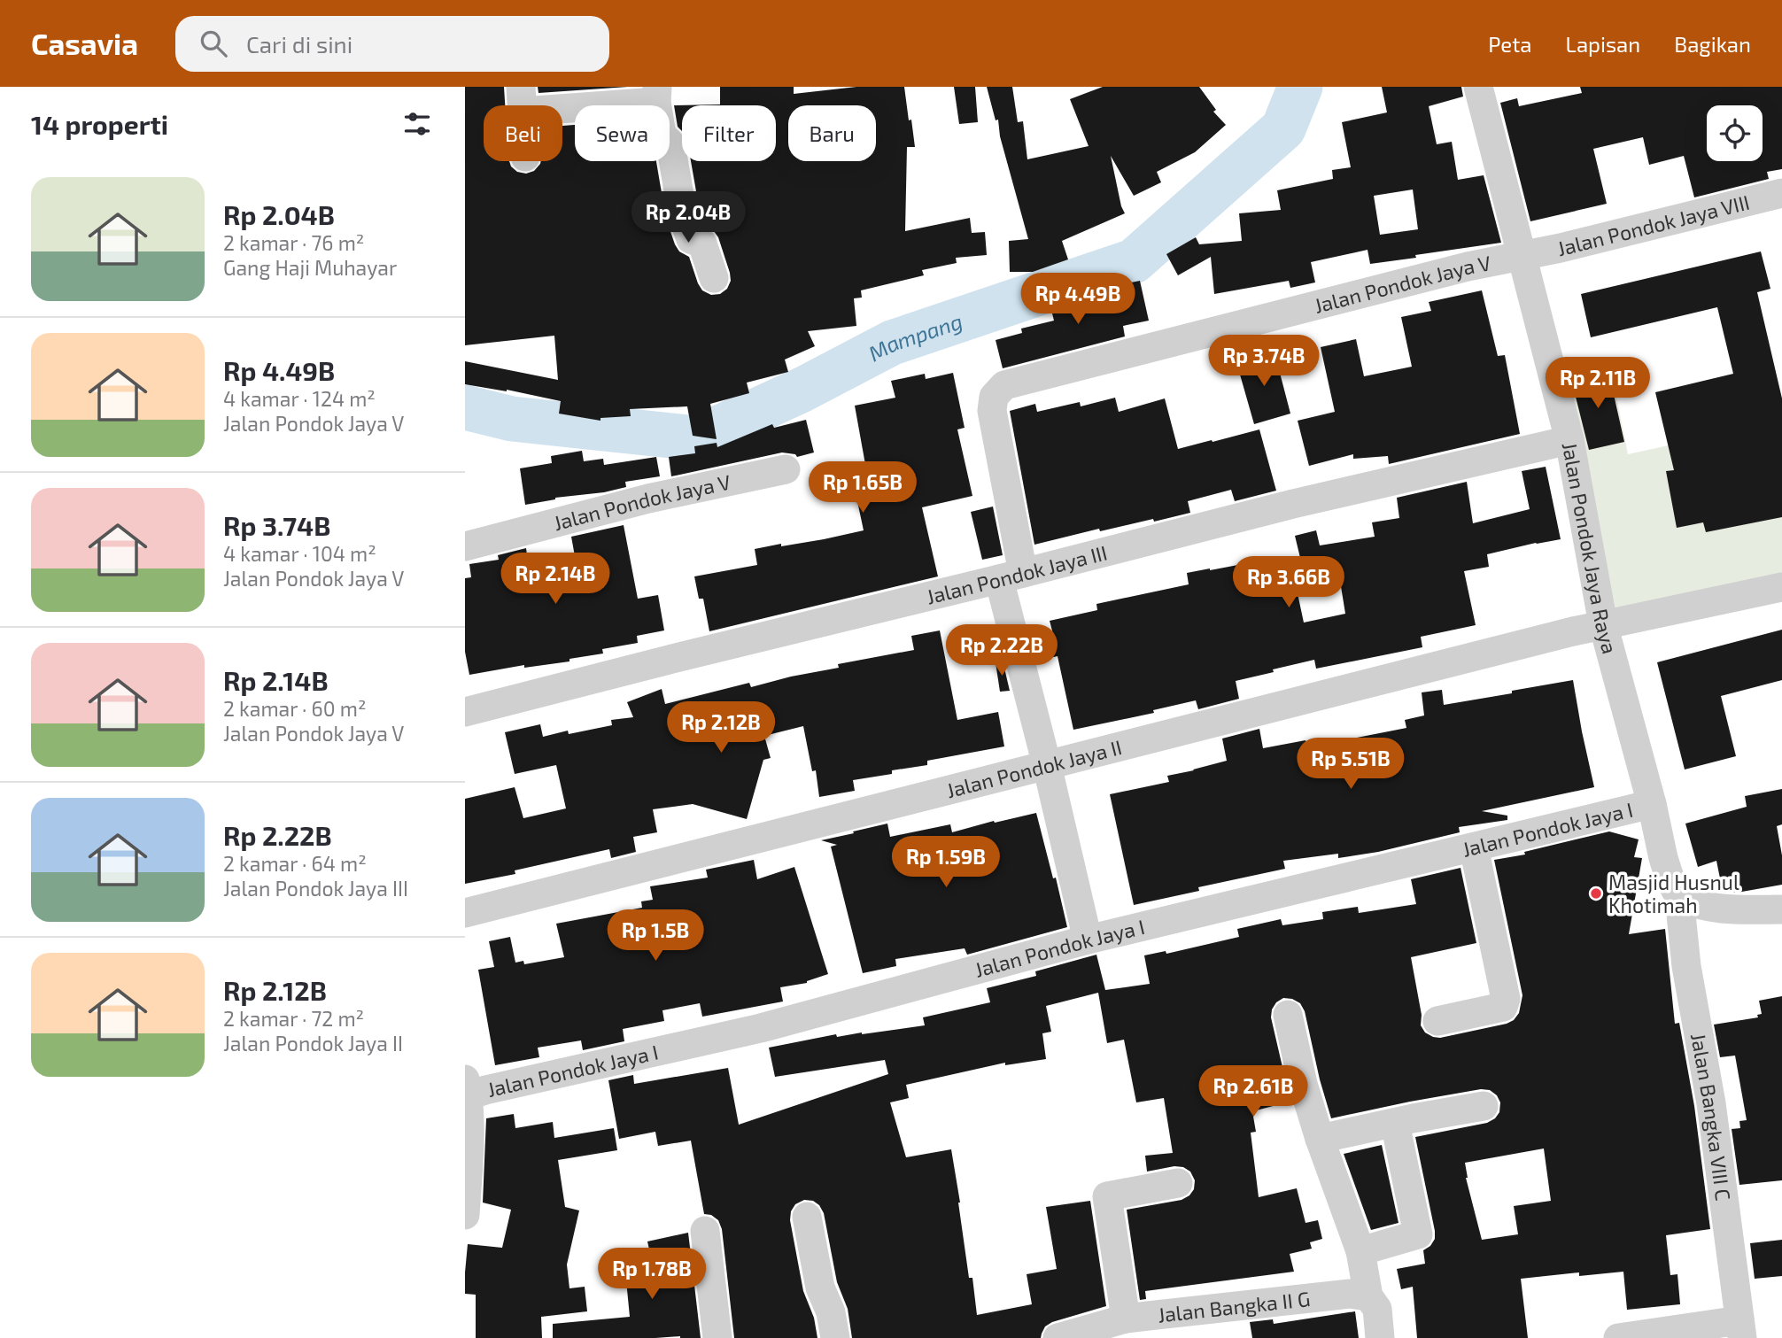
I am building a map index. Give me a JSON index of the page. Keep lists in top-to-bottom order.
{
  "streets": {
    "street": [
      "Jalan Pondok Jaya VIII",
      "Jalan Pondok Jaya V",
      "Jalan Pondok Jaya Raya",
      "Jalan Pondok Jaya III",
      "Jalan Pondok Jaya II",
      "Jalan Pondok Jaya I",
      "Jalan Bangka VIII C",
      "Jalan Bangka II G"
    ]
  },
  "crossings": [
    ["Jalan Pondok Jaya VIII", "Jalan Pondok Jaya V"],
    ["Jalan Pondok Jaya VIII", "Jalan Pondok Jaya Raya"],
    ["Jalan Pondok Jaya V", "Jalan Pondok Jaya Raya"],
    ["Jalan Pondok Jaya V", "Jalan Pondok Jaya III"],
    ["Jalan Pondok Jaya Raya", "Jalan Pondok Jaya III"],
    ["Jalan Pondok Jaya Raya", "Jalan Pondok Jaya II"],
    ["Jalan Pondok Jaya Raya", "Jalan Pondok Jaya I"],
    ["Jalan Pondok Jaya Raya", "Jalan Bangka VIII C"]
  ],
  "water": ["Mampang"],
  "places": ["Masjid Husnul Khotimah"],
  "page": {
    "header": "Casavia",
    "search": "Cari di sini",
    "nav": ["Peta", "Lapisan", "Bagikan"],
    "heading": "14 properti",
    "chip": [
      "Beli",
      "Sewa",
      "Filter",
      "Baru"
    ],
    "list": [
      {
        "name": "Rp 2.04B",
        "note": "2 kamar · 76 m² · Gang Haji Muhayar"
      },
      {
        "name": "Rp 4.49B",
        "note": "4 kamar · 124 m² · Jalan Pondok Jaya V"
      },
      {
        "name": "Rp 3.74B",
        "note": "4 kamar · 104 m² · Jalan Pondok Jaya V"
      },
      {
        "name": "Rp 2.14B",
        "note": "2 kamar · 60 m² · Jalan Pondok Jaya V"
      },
      {
        "name": "Rp 2.22B",
        "note": "2 kamar · 64 m² · Jalan Pondok Jaya III"
      },
      {
        "name": "Rp 2.12B",
        "note": "2 kamar · 72 m² · Jalan Pondok Jaya II"
      }
    ],
    "price": [
      "Rp 2.04B",
      "Rp 4.49B",
      "Rp 3.74B",
      "Rp 2.11B",
      "Rp 1.65B",
      "Rp 2.14B",
      "Rp 3.66B",
      "Rp 2.22B",
      "Rp 2.12B",
      "Rp 5.51B",
      "Rp 1.59B",
      "Rp 1.5B",
      "Rp 2.61B",
      "Rp 1.78B"
    ]
  }
}
